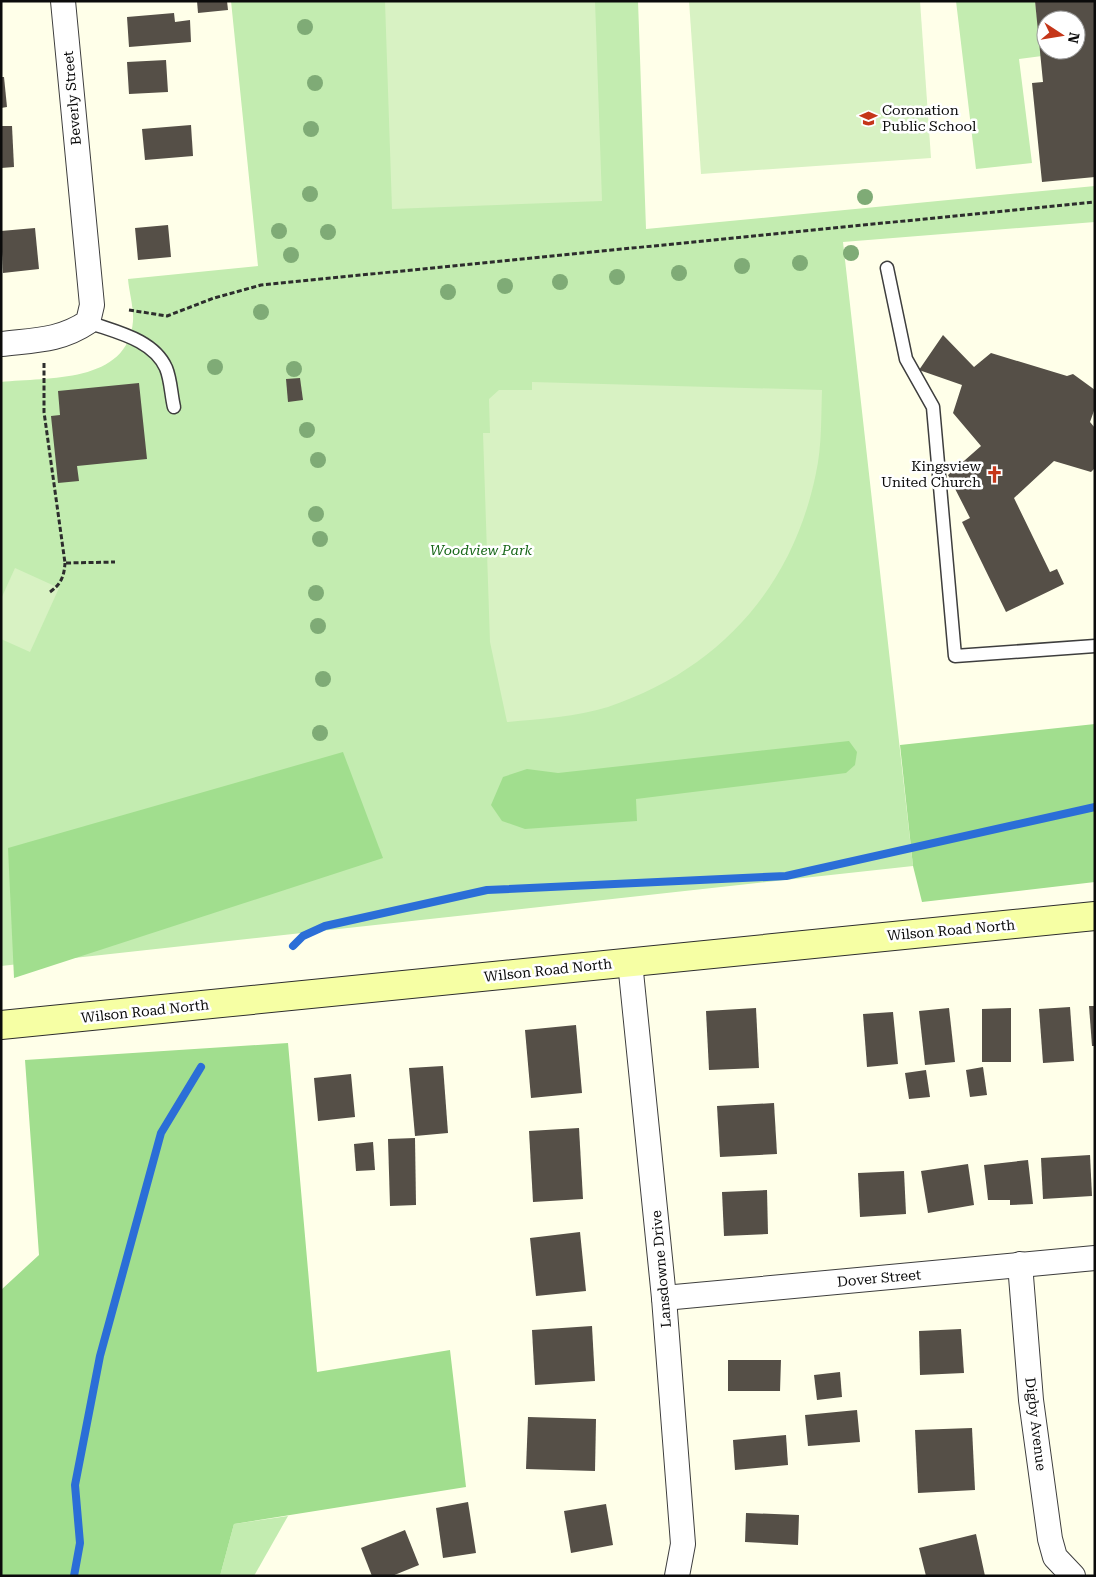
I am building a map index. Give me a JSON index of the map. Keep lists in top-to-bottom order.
{
  "streets": {
    "main road": ["Wilson Road North"],
    "street": [
      "Beverly Street",
      "Lansdowne Drive",
      "Dover Street",
      "Digby Avenue"
    ]
  },
  "crossings": [
    ["Wilson Road North", "Lansdowne Drive"],
    ["Lansdowne Drive", "Dover Street"],
    ["Dover Street", "Digby Avenue"]
  ],
  "parks": ["Woodview Park"],
  "places": {
    "school or university": ["Coronation Public School"],
    "church": ["Kingsview United Church"]
  },
  "north": "right"
}
